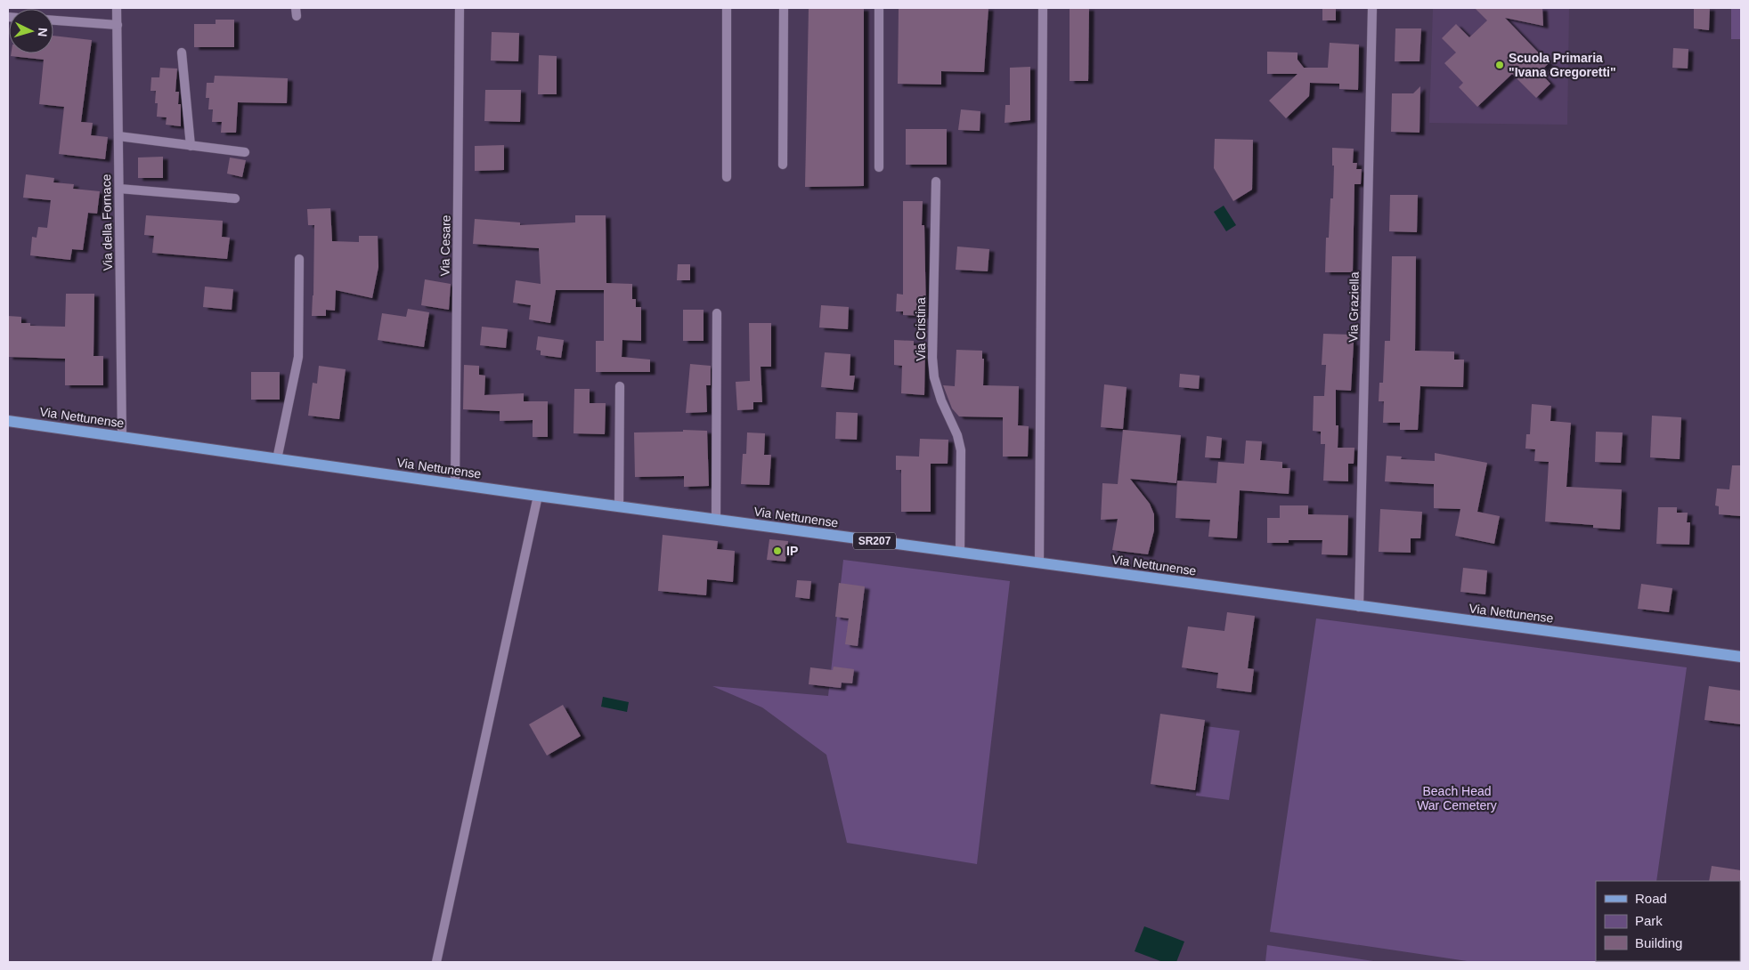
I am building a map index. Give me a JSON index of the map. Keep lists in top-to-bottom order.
{
  "streets": {
    "main road": ["Via Nettunense", "SR207"],
    "street": [
      "Via della Fornace",
      "Via Cesare",
      "Via Graziella",
      "Via Cristina"
    ]
  },
  "crossings": [
    ["Via della Fornace", "Via Nettunense"],
    ["Via Cesare", "Via Nettunense"],
    ["Via Graziella", "Via Nettunense"],
    ["Via Cristina", "Via Nettunense"]
  ],
  "parks": ["Beach Head War Cemetery"],
  "places": ["Scuola Primaria \"Ivana Gregoretti\"", "IP"],
  "legend": ["Road", "Park", "Building"],
  "north": "right"
}
